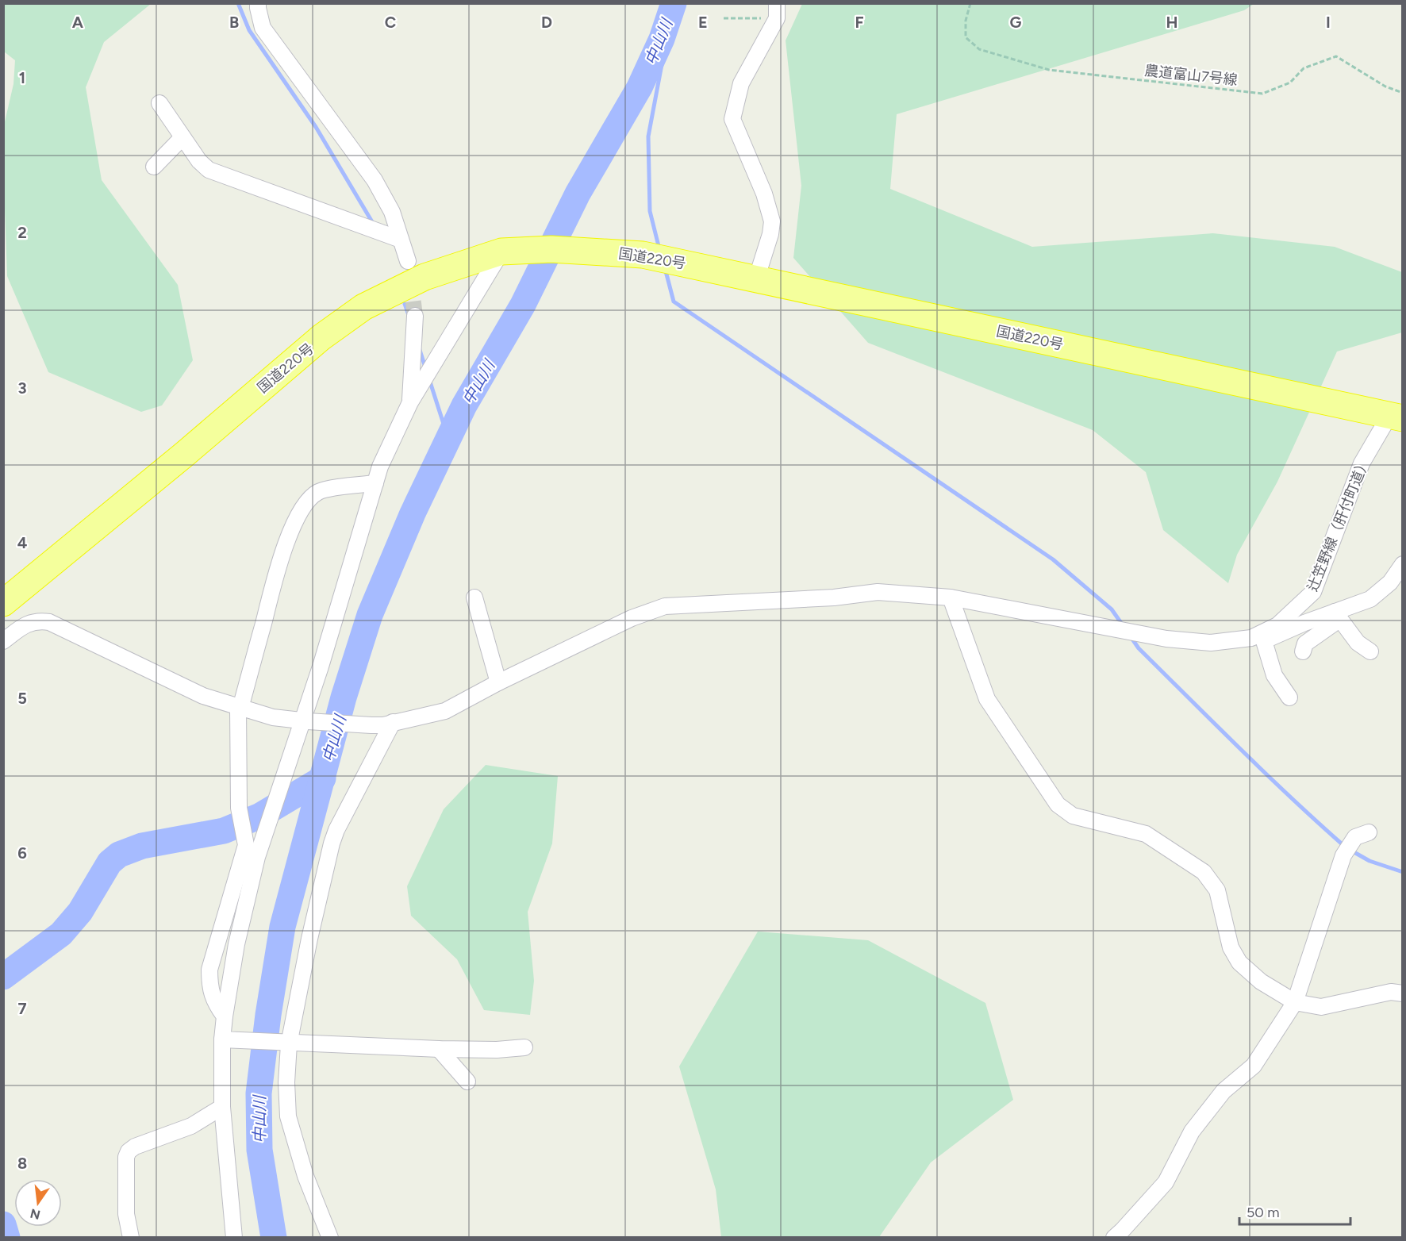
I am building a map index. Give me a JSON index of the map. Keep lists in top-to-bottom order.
{
  "streets": {
    "highway": ["国道220号"],
    "street": ["辻笠野線（肝付町道）"],
    "path": ["農道富山7号線"]
  },
  "crossings": [
    ["国道220号", "辻笠野線（肝付町道）"]
  ],
  "water": ["中山川"],
  "scale_bar": "50 m",
  "north": "bottom",
  "grid": {
    "columns": [
      "A",
      "B",
      "C",
      "D",
      "E",
      "F",
      "G",
      "H",
      "I"
    ],
    "rows": [
      "1",
      "2",
      "3",
      "4",
      "5",
      "6",
      "7",
      "8"
    ]
  }
}
